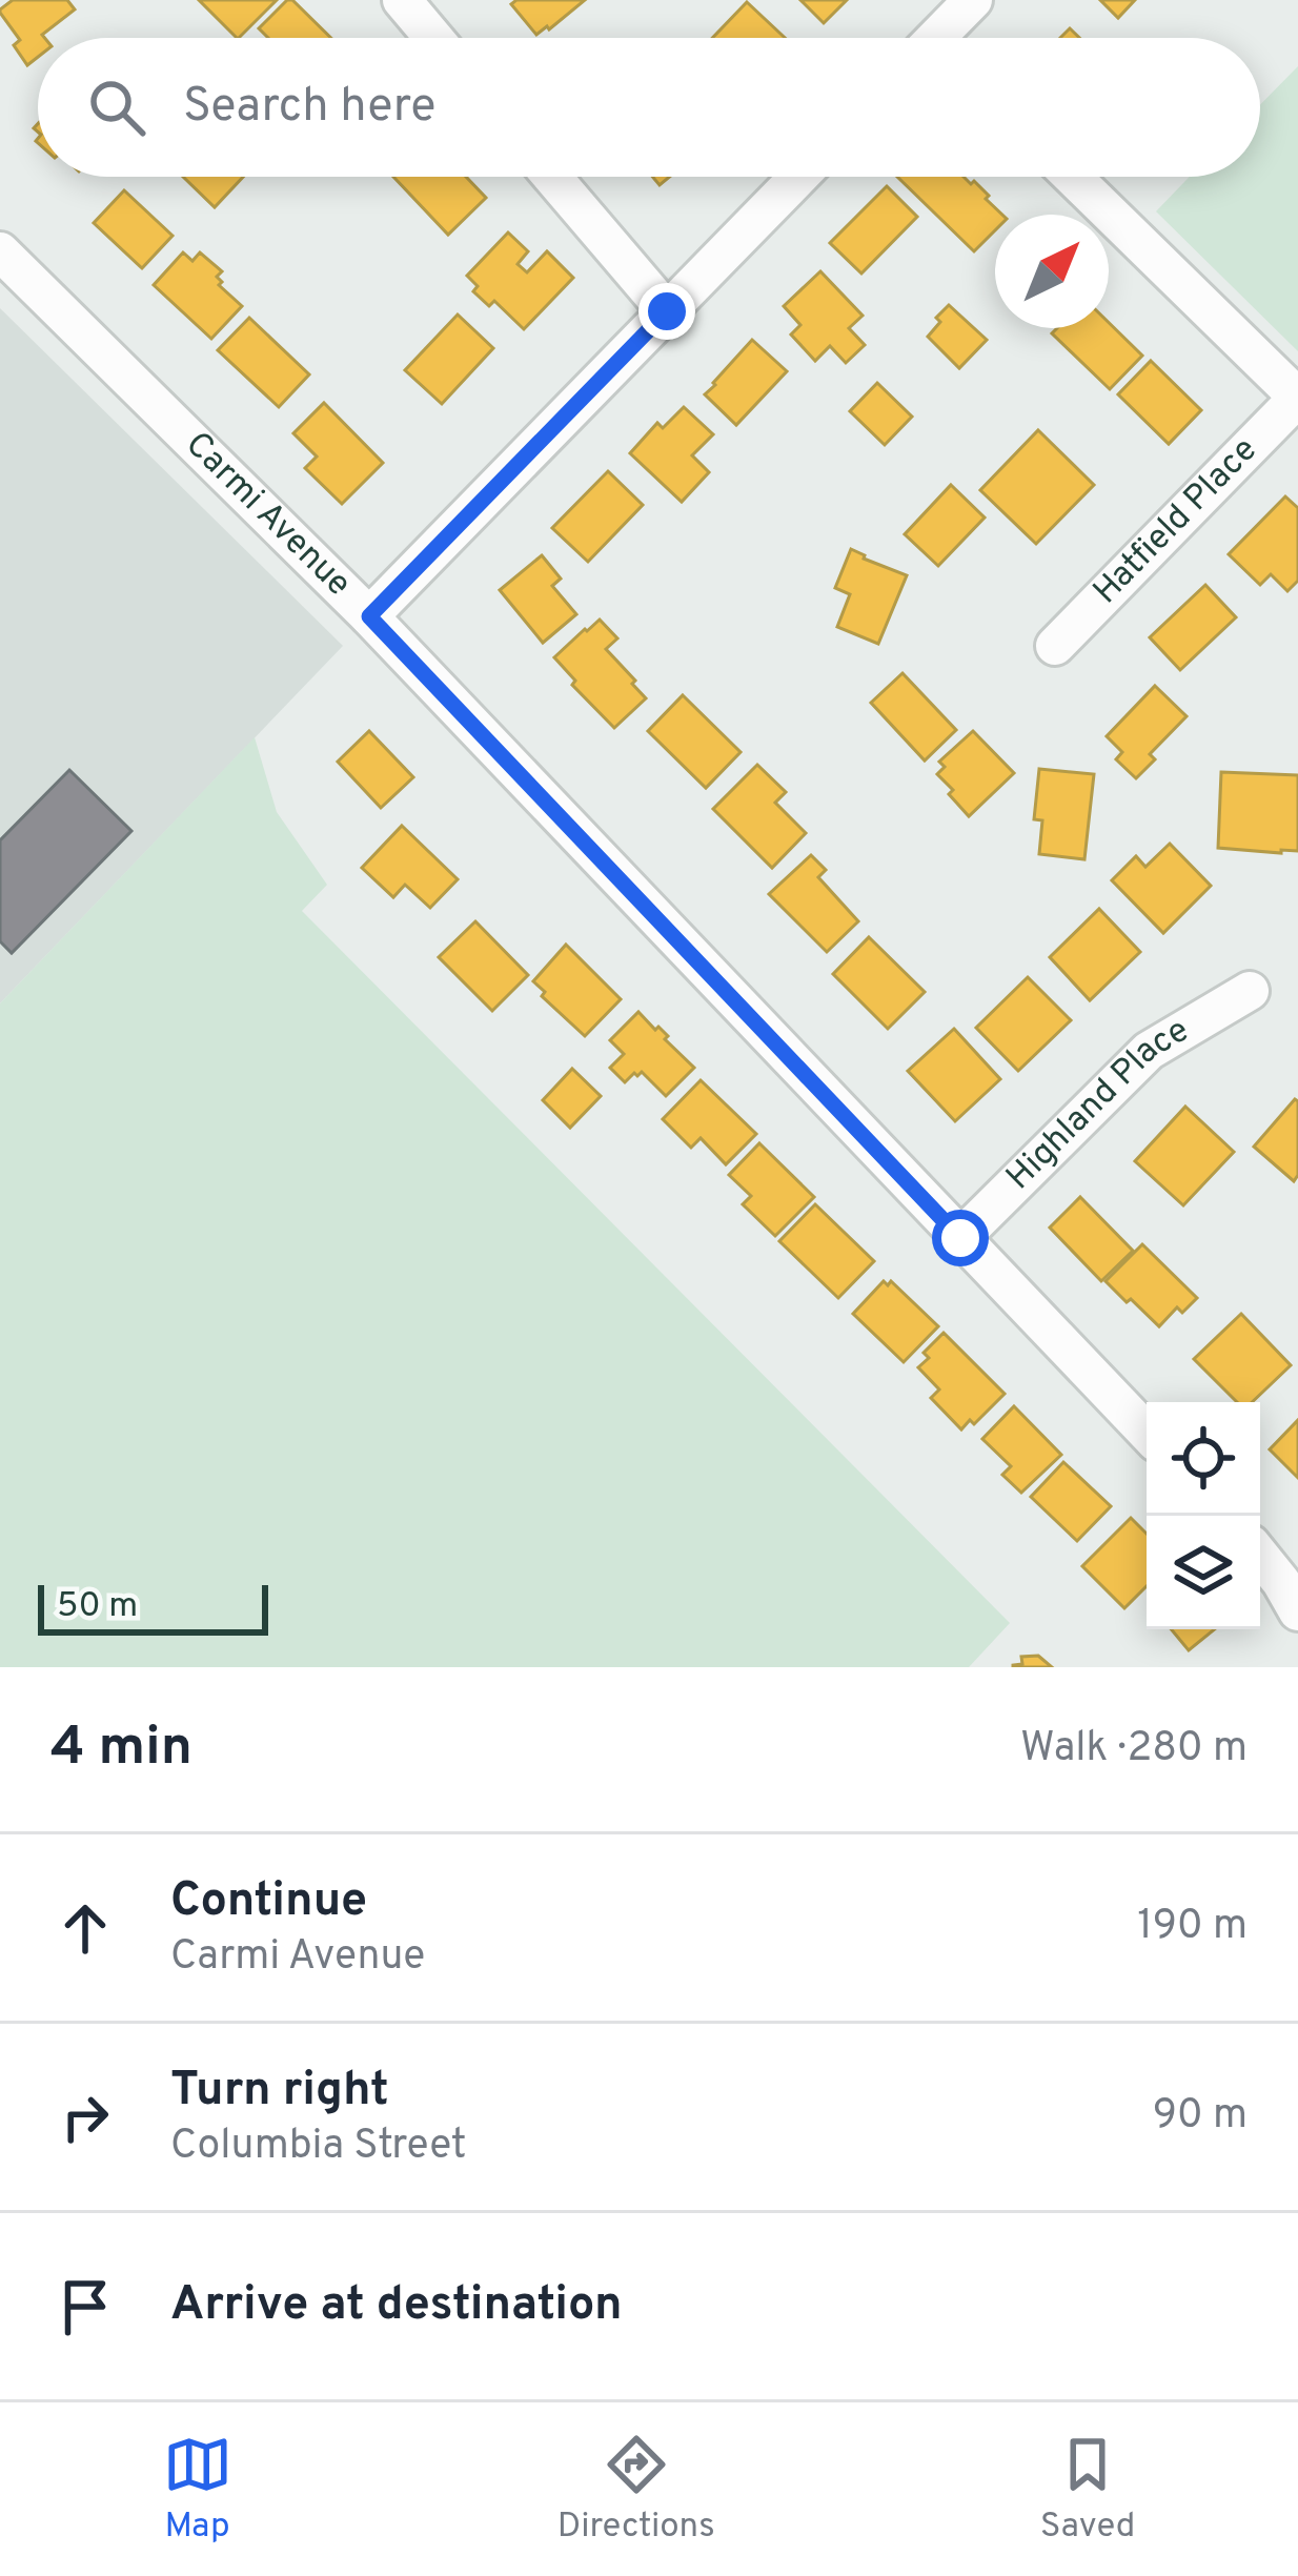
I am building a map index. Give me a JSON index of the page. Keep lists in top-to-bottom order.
{
  "streets": {
    "street": ["Carmi Avenue", "Hatfield Place", "Highland Place"]
  },
  "crossings": [
    ["Carmi Avenue", "Highland Place"]
  ],
  "scale_bar": "50 m",
  "north": "top right",
  "page": {
    "search": "Search here",
    "scale": "50 m",
    "heading": ["4 min", "Walk · 280 m"],
    "list": [
      ["Continue", "Carmi Avenue", "190 m"],
      ["Turn right", "Columbia Street", "90 m"],
      "Arrive at destination"
    ],
    "nav": ["Map", "Directions", "Saved"]
  }
}
